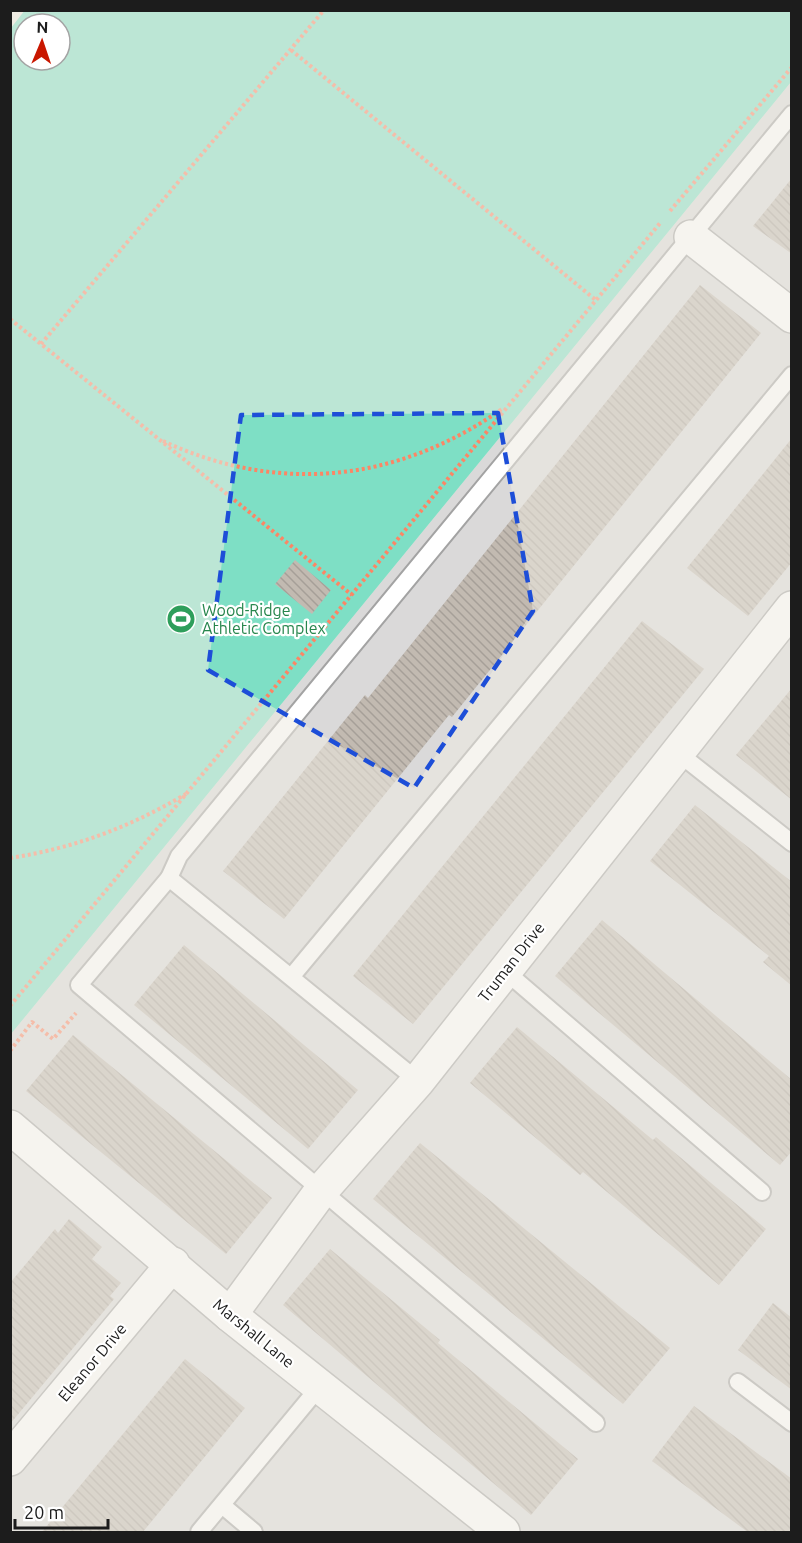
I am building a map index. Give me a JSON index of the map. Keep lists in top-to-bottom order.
{
  "streets": {
    "street": ["Truman Drive", "Marshall Lane", "Eleanor Drive"]
  },
  "crossings": [
    ["Truman Drive", "Marshall Lane"],
    ["Marshall Lane", "Eleanor Drive"]
  ],
  "places": {
    "sports": ["Wood-Ridge Athletic Complex"]
  },
  "scale_bar": "20 m",
  "north": "top"
}
